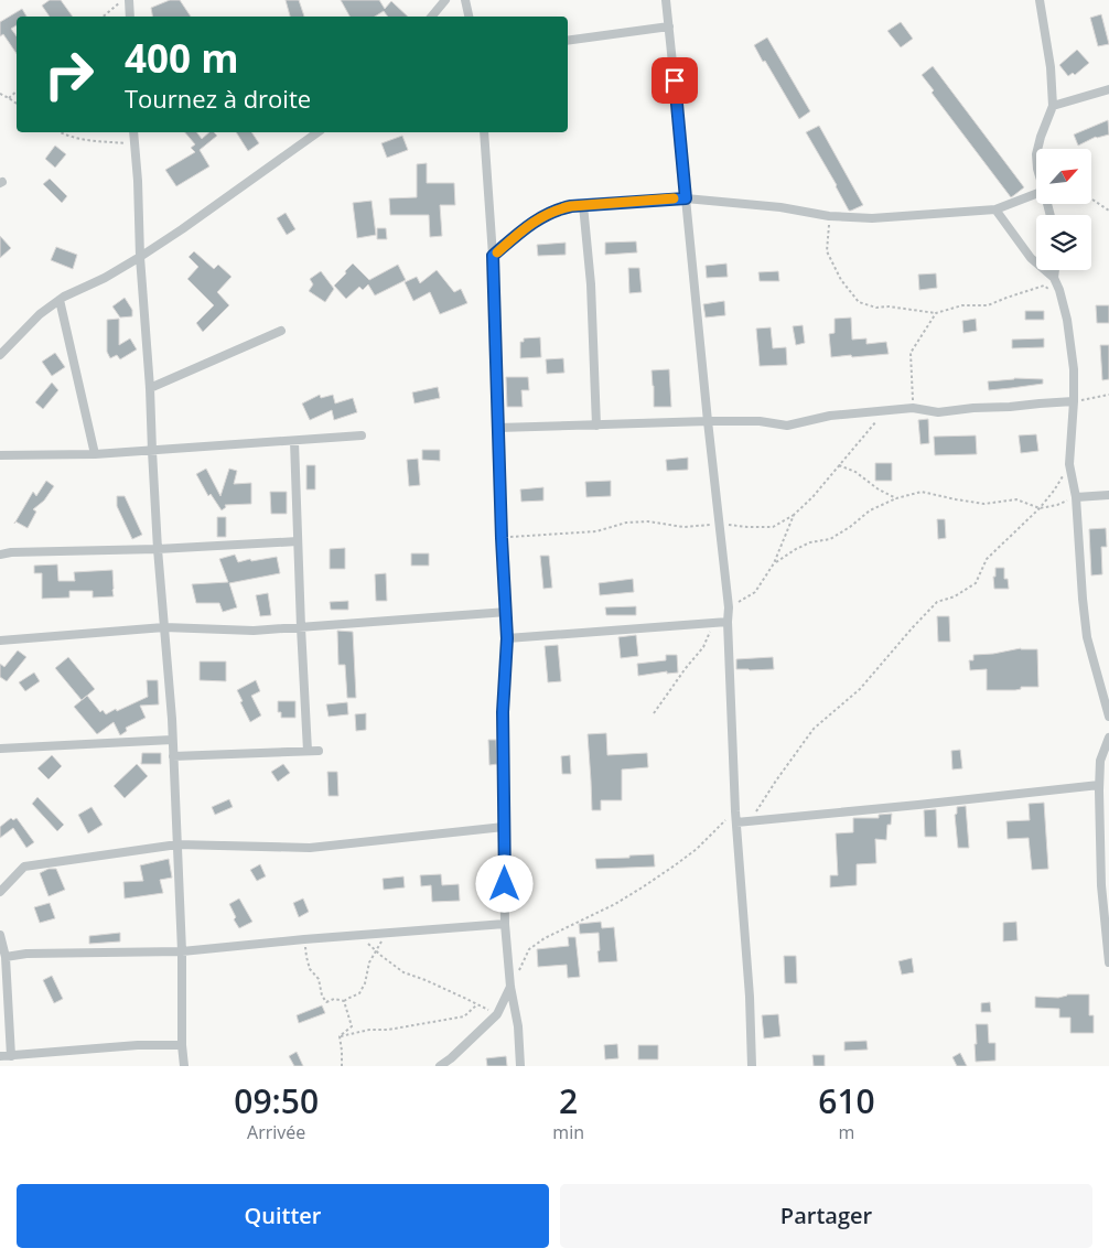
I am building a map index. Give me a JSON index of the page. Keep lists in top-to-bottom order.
{
  "north": "top right",
  "page": {
    "turn": ["400 m", "Tournez à droite"],
    "eta": [
      "09:50",
      "Arrivée",
      "2",
      "min",
      "610",
      "m"
    ],
    "buttons": ["Quitter", "Partager"]
  }
}
